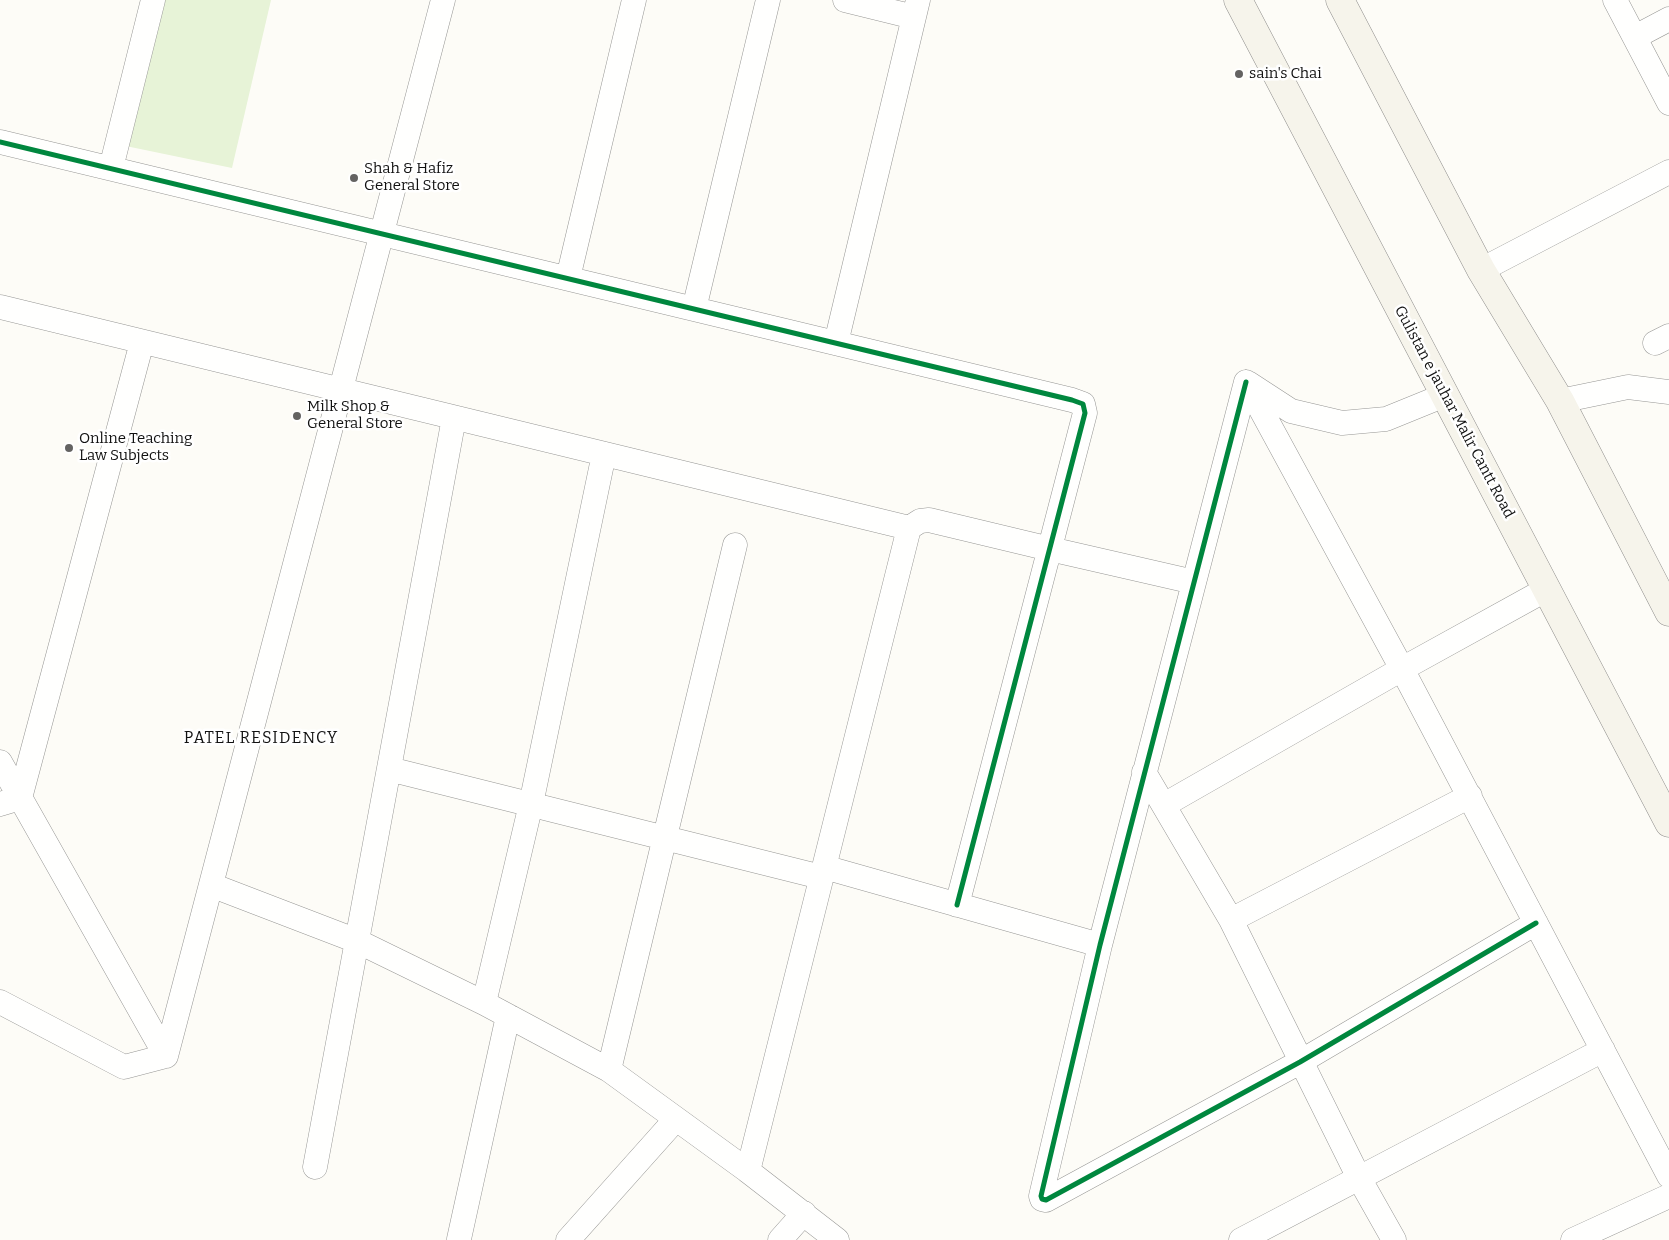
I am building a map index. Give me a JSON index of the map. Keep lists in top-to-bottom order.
{
  "streets": {
    "main road": ["Gulistan e jauhar Malir Cantt Road"]
  },
  "districts": ["PATEL RESIDENCY"],
  "places": [
    "sain's Chai",
    "Shah & Hafiz General Store",
    "Milk Shop & General Store",
    "Online Teaching Law Subjects"
  ]
}
